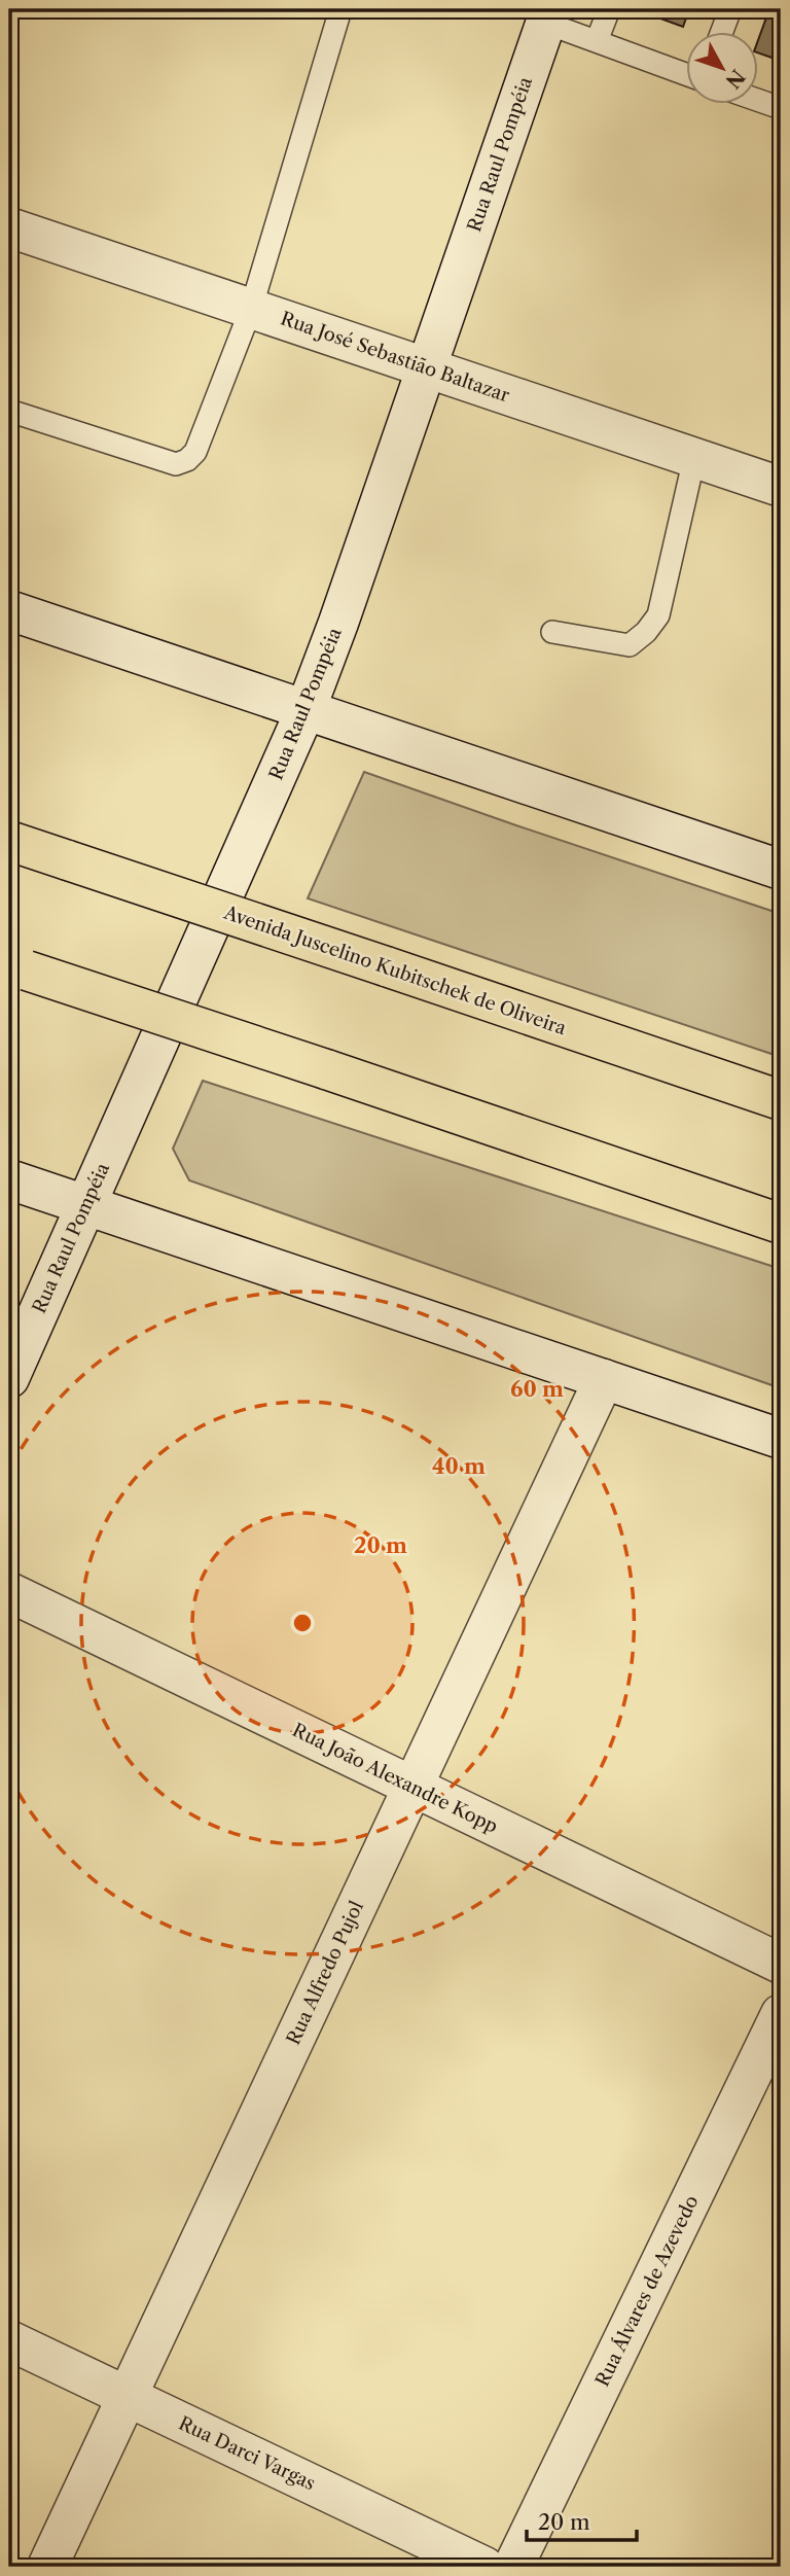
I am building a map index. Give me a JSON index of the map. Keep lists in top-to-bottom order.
{
  "streets": {
    "highway": ["Avenida Juscelino Kubitschek de Oliveira"],
    "street": [
      "Rua Raul Pompéia",
      "Rua José Sebastião Baltazar",
      "Rua João Alexandre Kopp",
      "Rua Alfredo Pujol",
      "Rua Álvares de Azevedo",
      "Rua Darci Vargas"
    ]
  },
  "crossings": [
    ["Rua Raul Pompéia", "Rua José Sebastião Baltazar"],
    ["Rua João Alexandre Kopp", "Rua Alfredo Pujol"],
    ["Rua Alfredo Pujol", "Rua Darci Vargas"]
  ],
  "scale_bar": "20 m",
  "north": "bottom right",
  "rings": ["60 m", "40 m", "20 m"]
}
